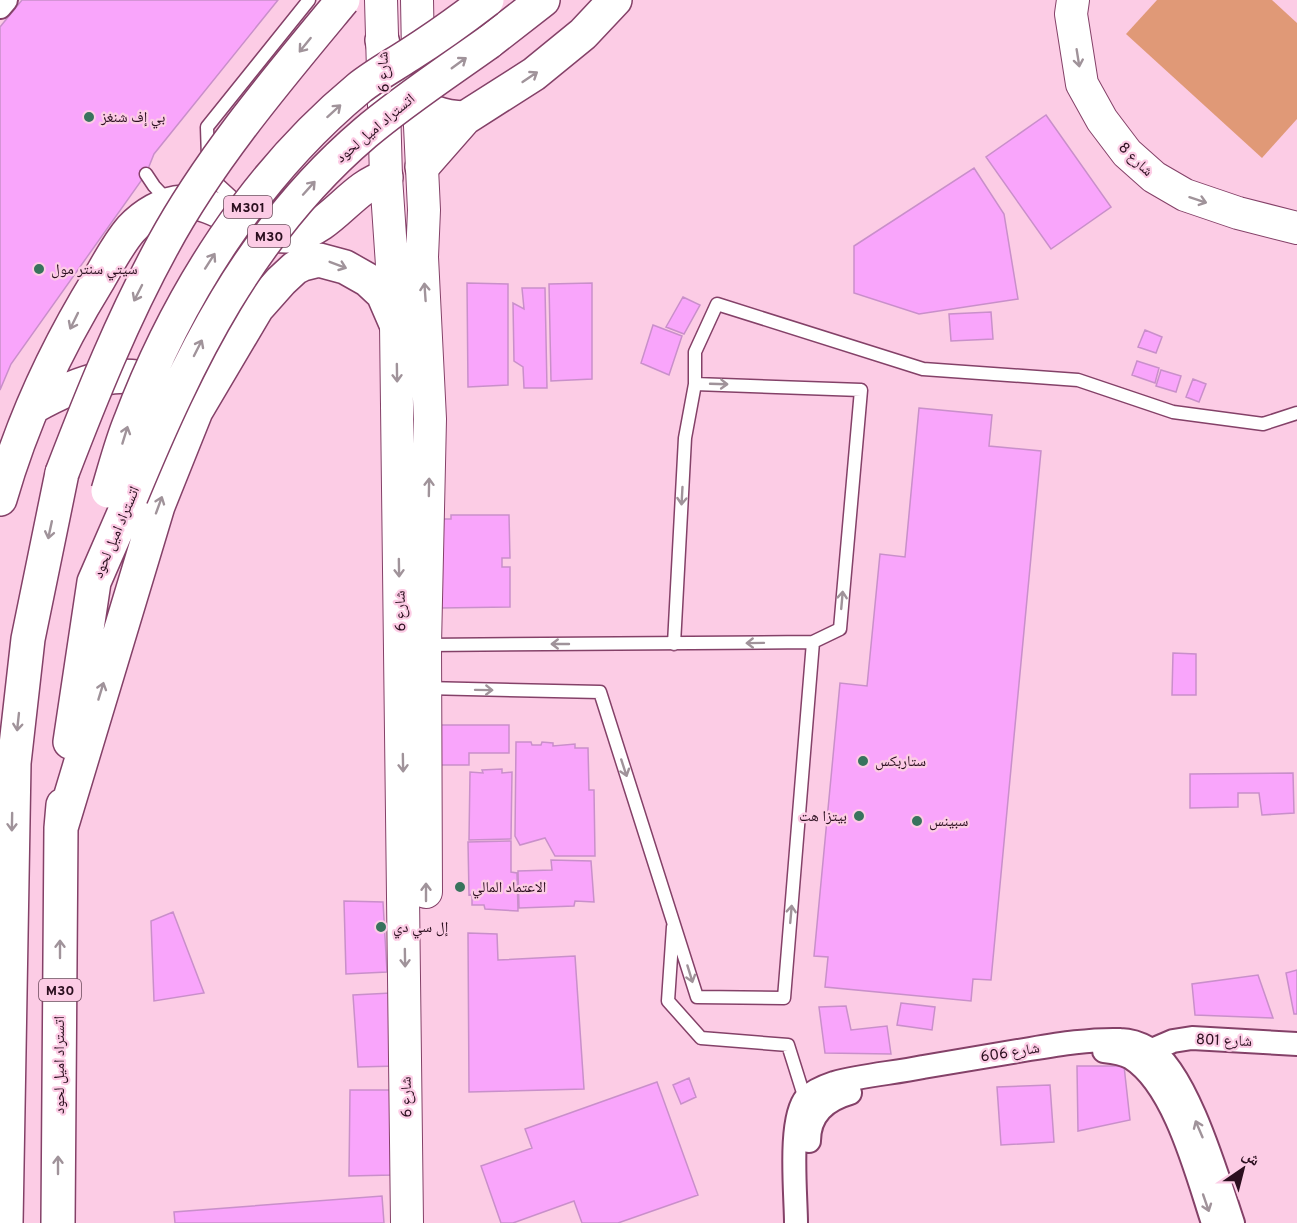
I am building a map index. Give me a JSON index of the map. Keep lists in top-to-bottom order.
{
  "streets": {
    "highway": ["اتستراد اميل لحود", "M301", "M30"],
    "main road": ["شارع 6", "شارع 8"],
    "street": ["شارع 801", "شارع 606"]
  },
  "crossings": [
    ["اتستراد اميل لحود", "M301"],
    ["شارع 801", "شارع 606"]
  ],
  "one_way": ["شارع 8"],
  "places": [
    "بي إف شنغز",
    "سيتي سنتر مول",
    "ستاربكس",
    "بيتزا هت",
    "سبينس",
    "الاعتماد المالي",
    "إل سي دي"
  ],
  "north": "top right"
}
